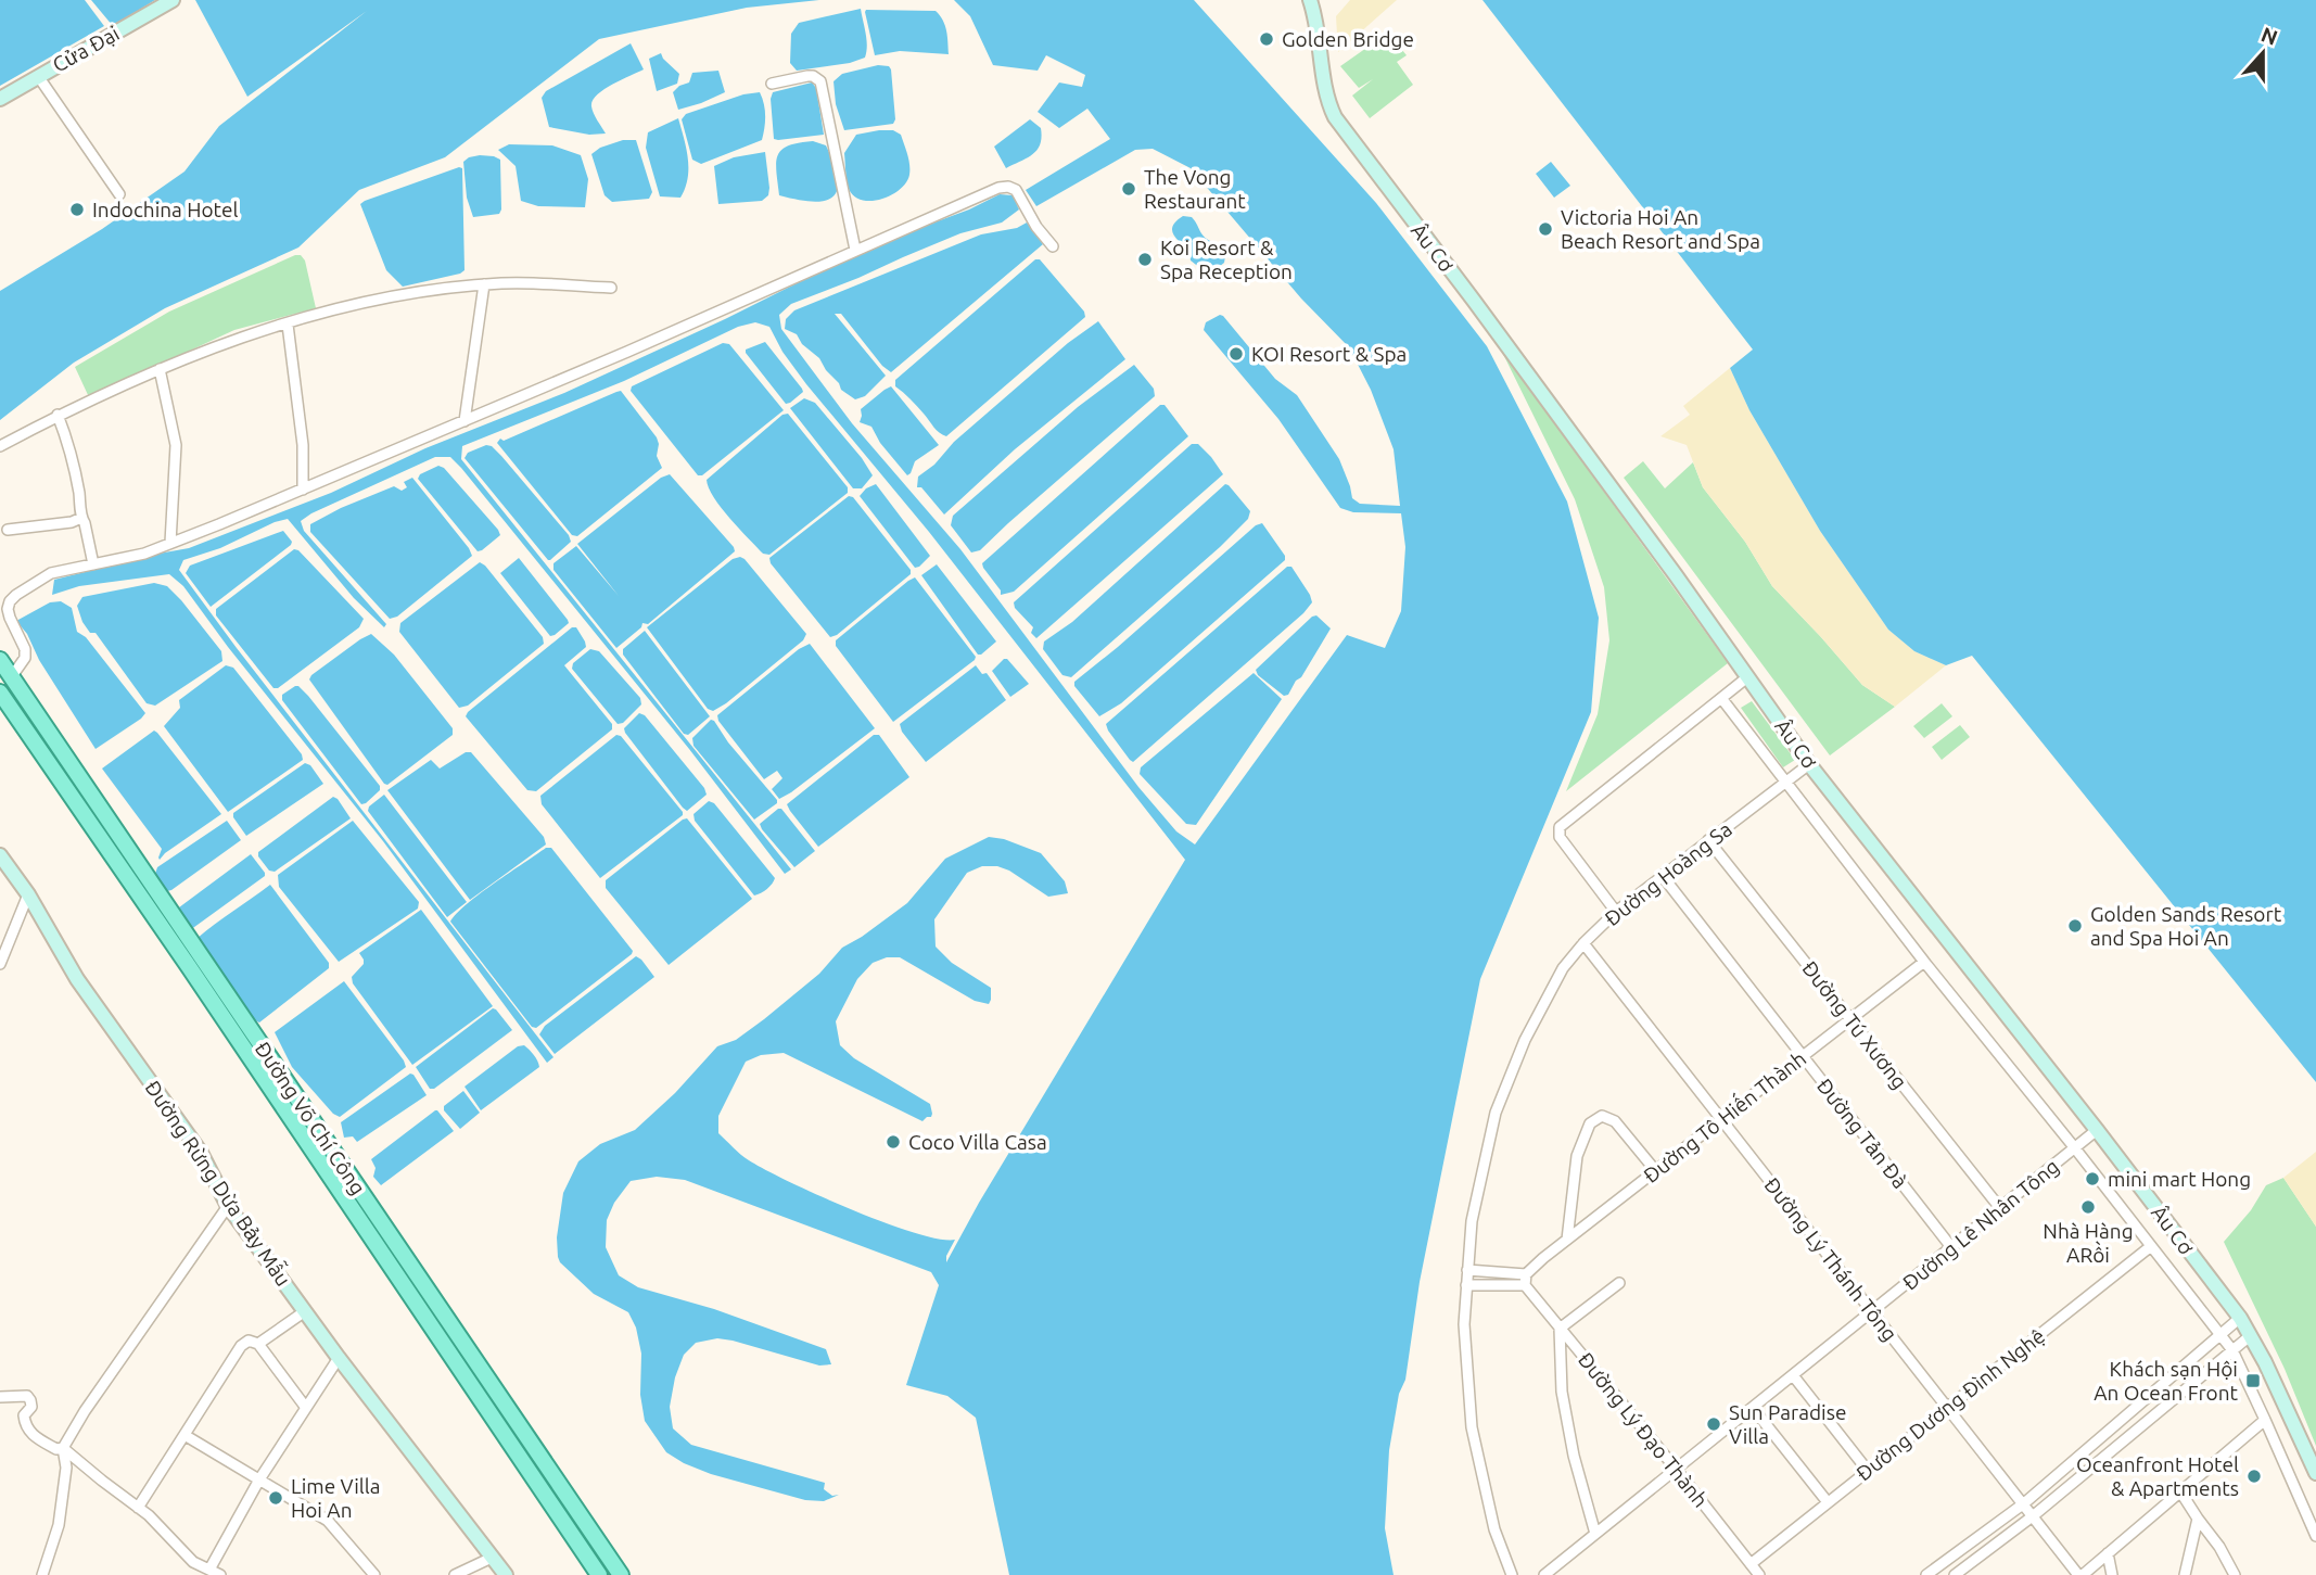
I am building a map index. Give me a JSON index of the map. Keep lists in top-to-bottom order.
{
  "streets": {
    "main road": [
      "Cửa Đại",
      "Âu Cơ",
      "Đường Võ Chí Công",
      "Đường Rừng Dừa Bảy Mẫu"
    ],
    "street": [
      "Đường Hoàng Sa",
      "Đường Tú Xương",
      "Đường Tô Hiến Thành",
      "Đường Tản Đà",
      "Đường Lê Nhân Tông",
      "Đường Lý Thánh Tông",
      "Đường Dương Đình Nghệ",
      "Đường Lý Đạo Thành"
    ]
  },
  "crossings": [
    ["Âu Cơ", "Đường Hoàng Sa"],
    ["Âu Cơ", "Đường Lê Nhân Tông"],
    ["Đường Hoàng Sa", "Đường Tú Xương"],
    ["Đường Hoàng Sa", "Đường Tản Đà"],
    ["Đường Hoàng Sa", "Đường Lý Thánh Tông"],
    ["Đường Tú Xương", "Đường Tô Hiến Thành"],
    ["Đường Tú Xương", "Đường Lê Nhân Tông"],
    ["Đường Tô Hiến Thành", "Đường Tản Đà"],
    ["Đường Tô Hiến Thành", "Đường Lý Thánh Tông"],
    ["Đường Tô Hiến Thành", "Đường Lý Đạo Thành"],
    ["Đường Tản Đà", "Đường Lê Nhân Tông"],
    ["Đường Lê Nhân Tông", "Đường Lý Thánh Tông"],
    ["Đường Lê Nhân Tông", "Đường Lý Đạo Thành"],
    ["Đường Lý Thánh Tông", "Đường Dương Đình Nghệ"],
    ["Đường Dương Đình Nghệ", "Đường Lý Đạo Thành"]
  ],
  "places": {
    "other": [
      "Golden Bridge",
      "The Vong Restaurant",
      "Indochina Hotel",
      "Victoria Hoi An Beach Resort and Spa",
      "Koi Resort & Spa Reception",
      "KOI Resort & Spa",
      "Golden Sands Resort and Spa Hoi An",
      "Coco Villa Casa",
      "mini mart Hong",
      "Nhà Hàng ARồi",
      "Sun Paradise Villa",
      "Oceanfront Hotel & Apartments",
      "Lime Villa Hoi An"
    ],
    "transit": ["Khách sạn Hội An Ocean Front"]
  },
  "north": "top"
}
